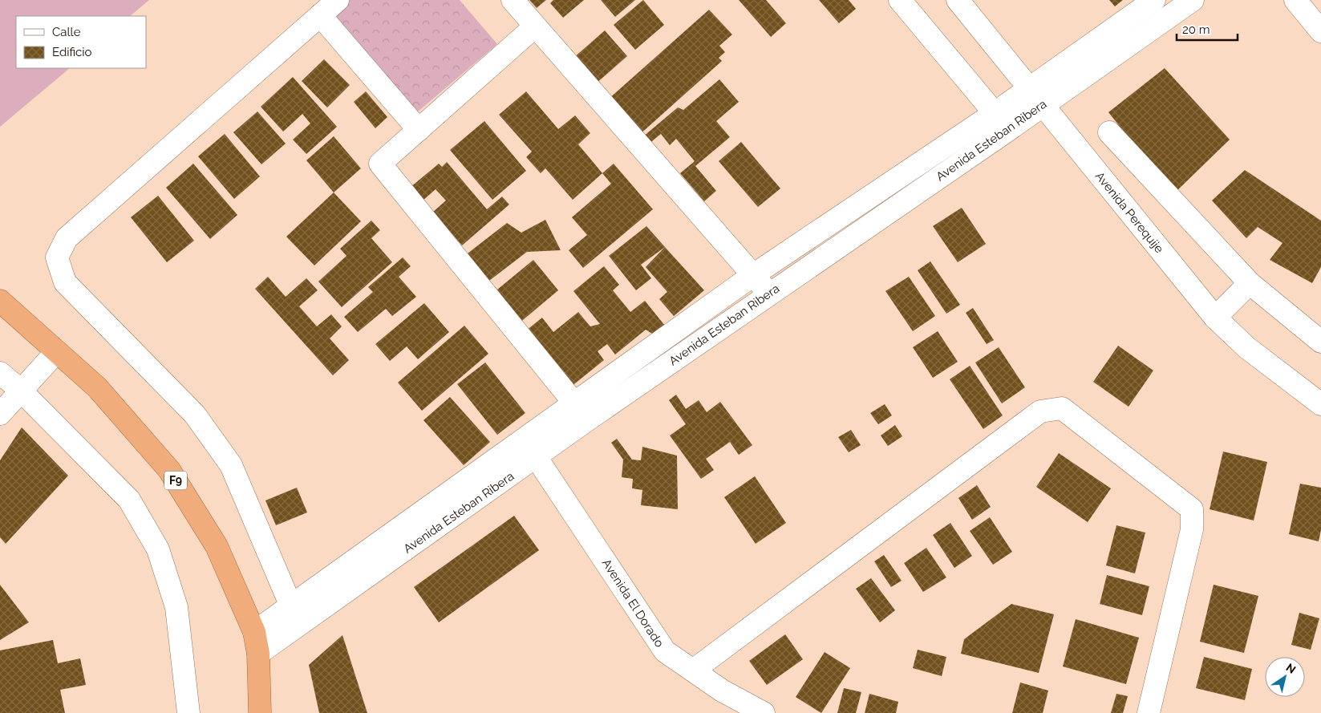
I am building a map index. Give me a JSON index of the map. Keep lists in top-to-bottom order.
{
  "streets": {
    "highway": ["F9"],
    "street": ["Avenida Esteban Ribera", "Avenida Perequije", "Avenida El Dorado"]
  },
  "crossings": [
    ["Avenida Esteban Ribera", "Avenida Perequije"],
    ["Avenida Esteban Ribera", "F9"],
    ["Avenida Esteban Ribera", "Avenida El Dorado"]
  ],
  "legend": ["Calle", "Edificio"],
  "scale_bar": "20 m",
  "north": "top right"
}
